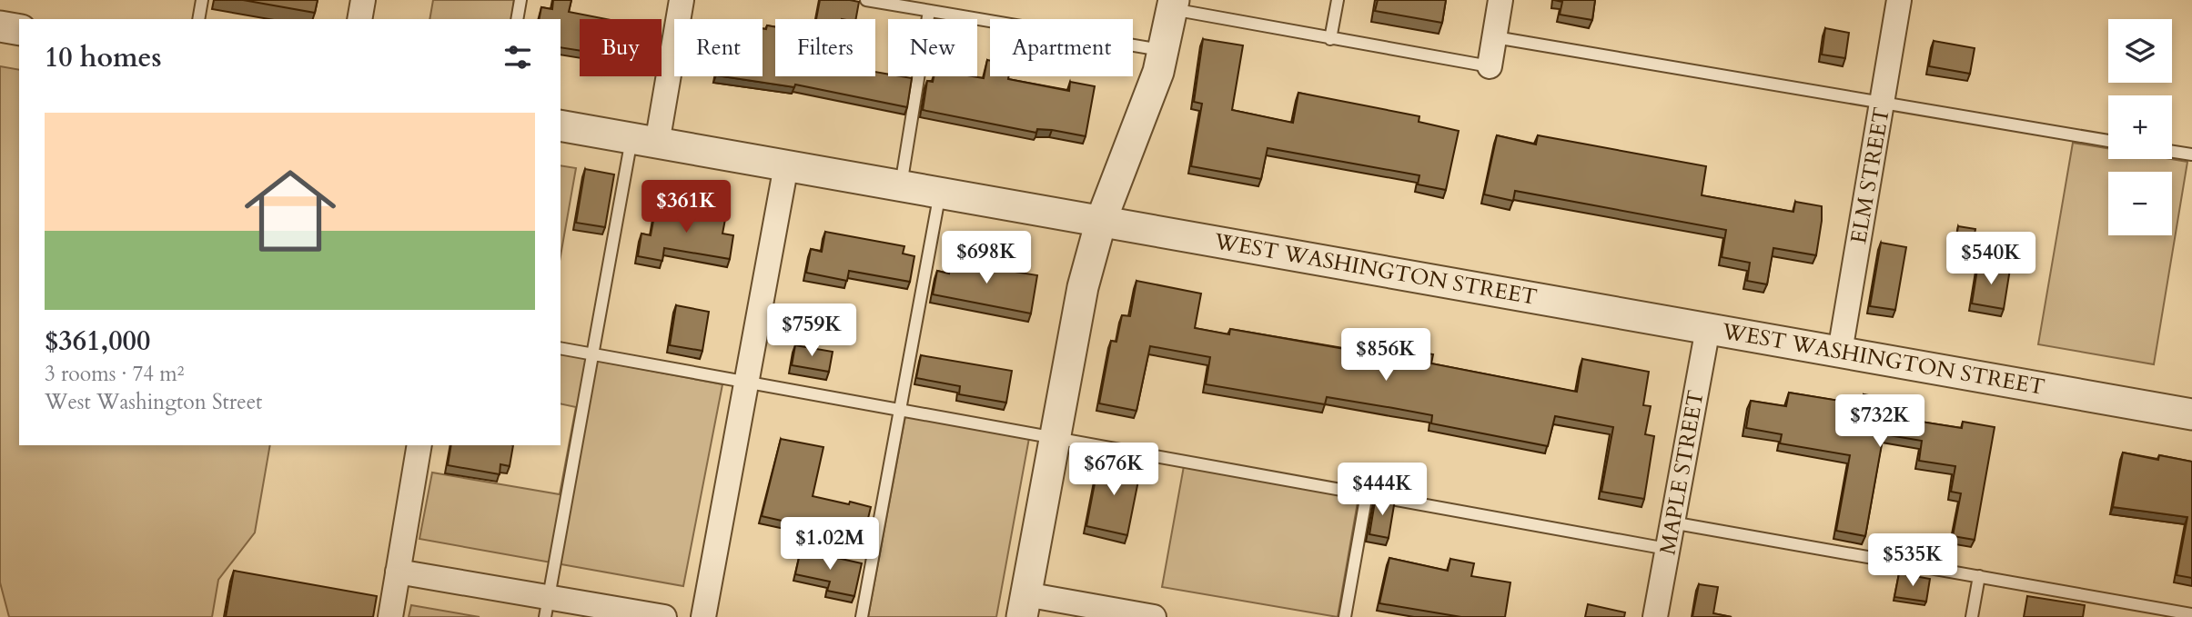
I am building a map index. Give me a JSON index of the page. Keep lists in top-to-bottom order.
{
  "streets": {
    "street": ["ELM STREET", "WEST WASHINGTON STREET", "MAPLE STREET"]
  },
  "crossings": [
    ["ELM STREET", "WEST WASHINGTON STREET"],
    ["WEST WASHINGTON STREET", "MAPLE STREET"]
  ],
  "page": {
    "map_buttons": ["+", "−"],
    "chip": [
      "Buy",
      "Rent",
      "Filters",
      "New",
      "Apartment"
    ],
    "heading": "10 homes",
    "list": [
      {
        "name": "$361,000",
        "note": "3 rooms · 74 m² · West Washington Street"
      }
    ],
    "price": [
      "$361K",
      "$698K",
      "$540K",
      "$759K",
      "$856K",
      "$732K",
      "$676K",
      "$444K",
      "$1.02M",
      "$535K"
    ]
  }
}
